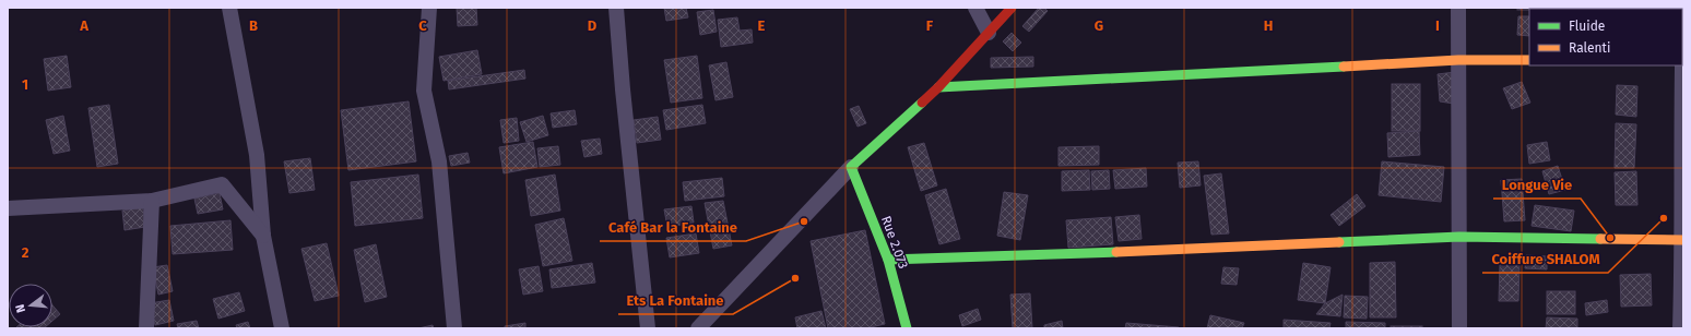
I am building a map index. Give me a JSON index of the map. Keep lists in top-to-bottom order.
{
  "streets": {
    "street": ["Rue 2.073"]
  },
  "places": [
    "Coiffure SHALOM",
    "Café Bar la Fontaine",
    "Longue Vie",
    "Ets La Fontaine"
  ],
  "legend": ["Fluide", "Ralenti"],
  "north": "left",
  "grid": {
    "columns": [
      "A",
      "B",
      "C",
      "D",
      "E",
      "F",
      "G",
      "H",
      "I"
    ],
    "rows": ["1", "2"]
  }
}
